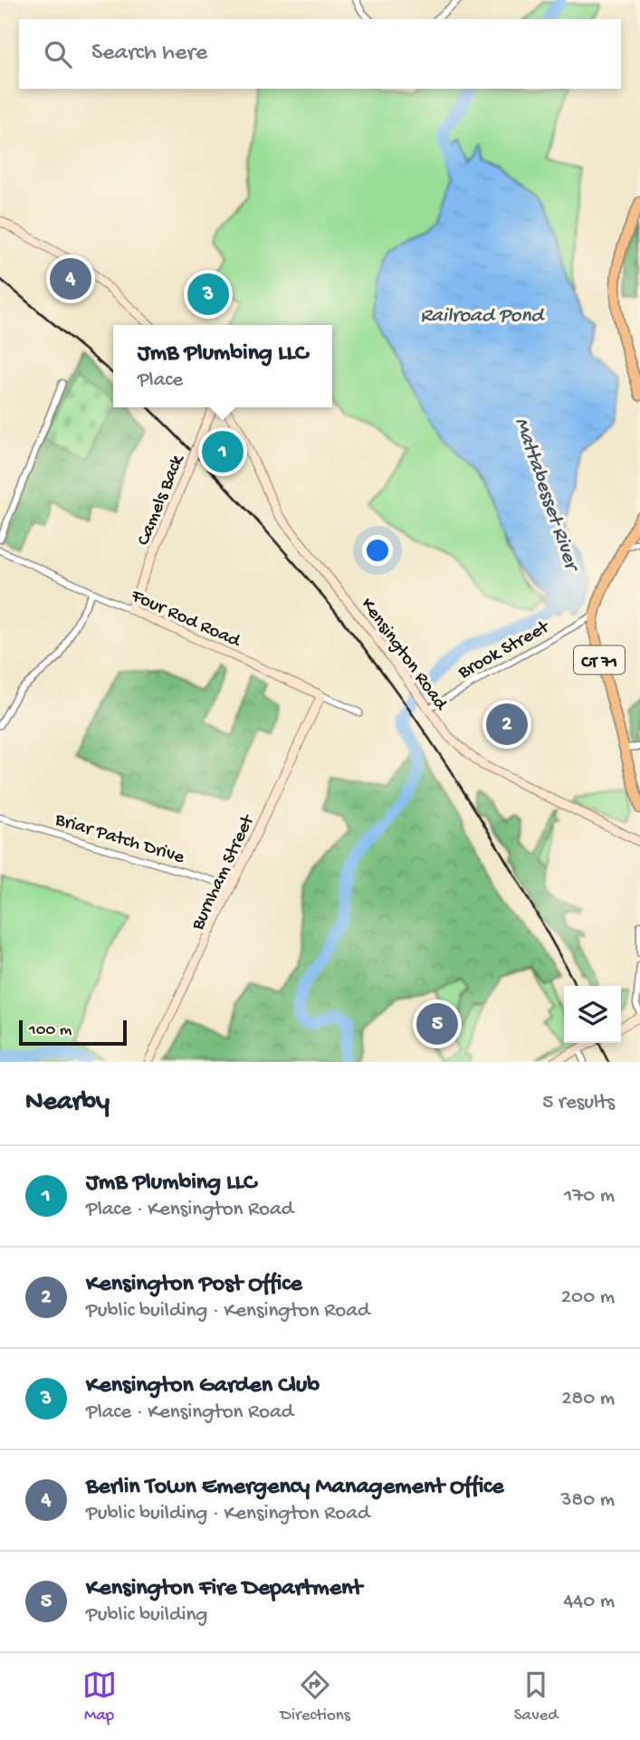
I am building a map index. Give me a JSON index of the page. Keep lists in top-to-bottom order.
{
  "streets": {
    "main road": ["CT 71"],
    "street": [
      "Camels Back",
      "Four Rod Road",
      "Brook Street",
      "Kensington Road",
      "Briar Patch Drive",
      "Burnham Street"
    ]
  },
  "crossings": [
    ["Camels Back", "Four Rod Road"],
    ["Four Rod Road", "Burnham Street"],
    ["Brook Street", "Kensington Road"],
    ["Brook Street", "CT 71"],
    ["Briar Patch Drive", "Burnham Street"]
  ],
  "water": ["Railroad Pond", "Mattabesset River"],
  "scale_bar": "100 m",
  "page": {
    "search": "Search here",
    "pins": [
      "4",
      "3",
      "1",
      "2",
      "5"
    ],
    "popup": ["JmB Plumbing LLC", "Place"],
    "scale": "100 m",
    "heading": ["Nearby", "5 results"],
    "list": [
      {
        "mark": "1",
        "name": "JmB Plumbing LLC",
        "note": "Place · Kensington Road",
        "value": "170 m"
      },
      {
        "mark": "2",
        "name": "Kensington Post Office",
        "note": "Public building · Kensington Road",
        "value": "200 m"
      },
      {
        "mark": "3",
        "name": "Kensington Garden Club",
        "note": "Place · Kensington Road",
        "value": "280 m"
      },
      {
        "mark": "4",
        "name": "Berlin Town Emergency Management Office",
        "note": "Public building · Kensington Road",
        "value": "380 m"
      },
      {
        "mark": "5",
        "name": "Kensington Fire Department",
        "note": "Public building",
        "value": "440 m"
      }
    ],
    "nav": ["Map", "Directions", "Saved"]
  }
}
